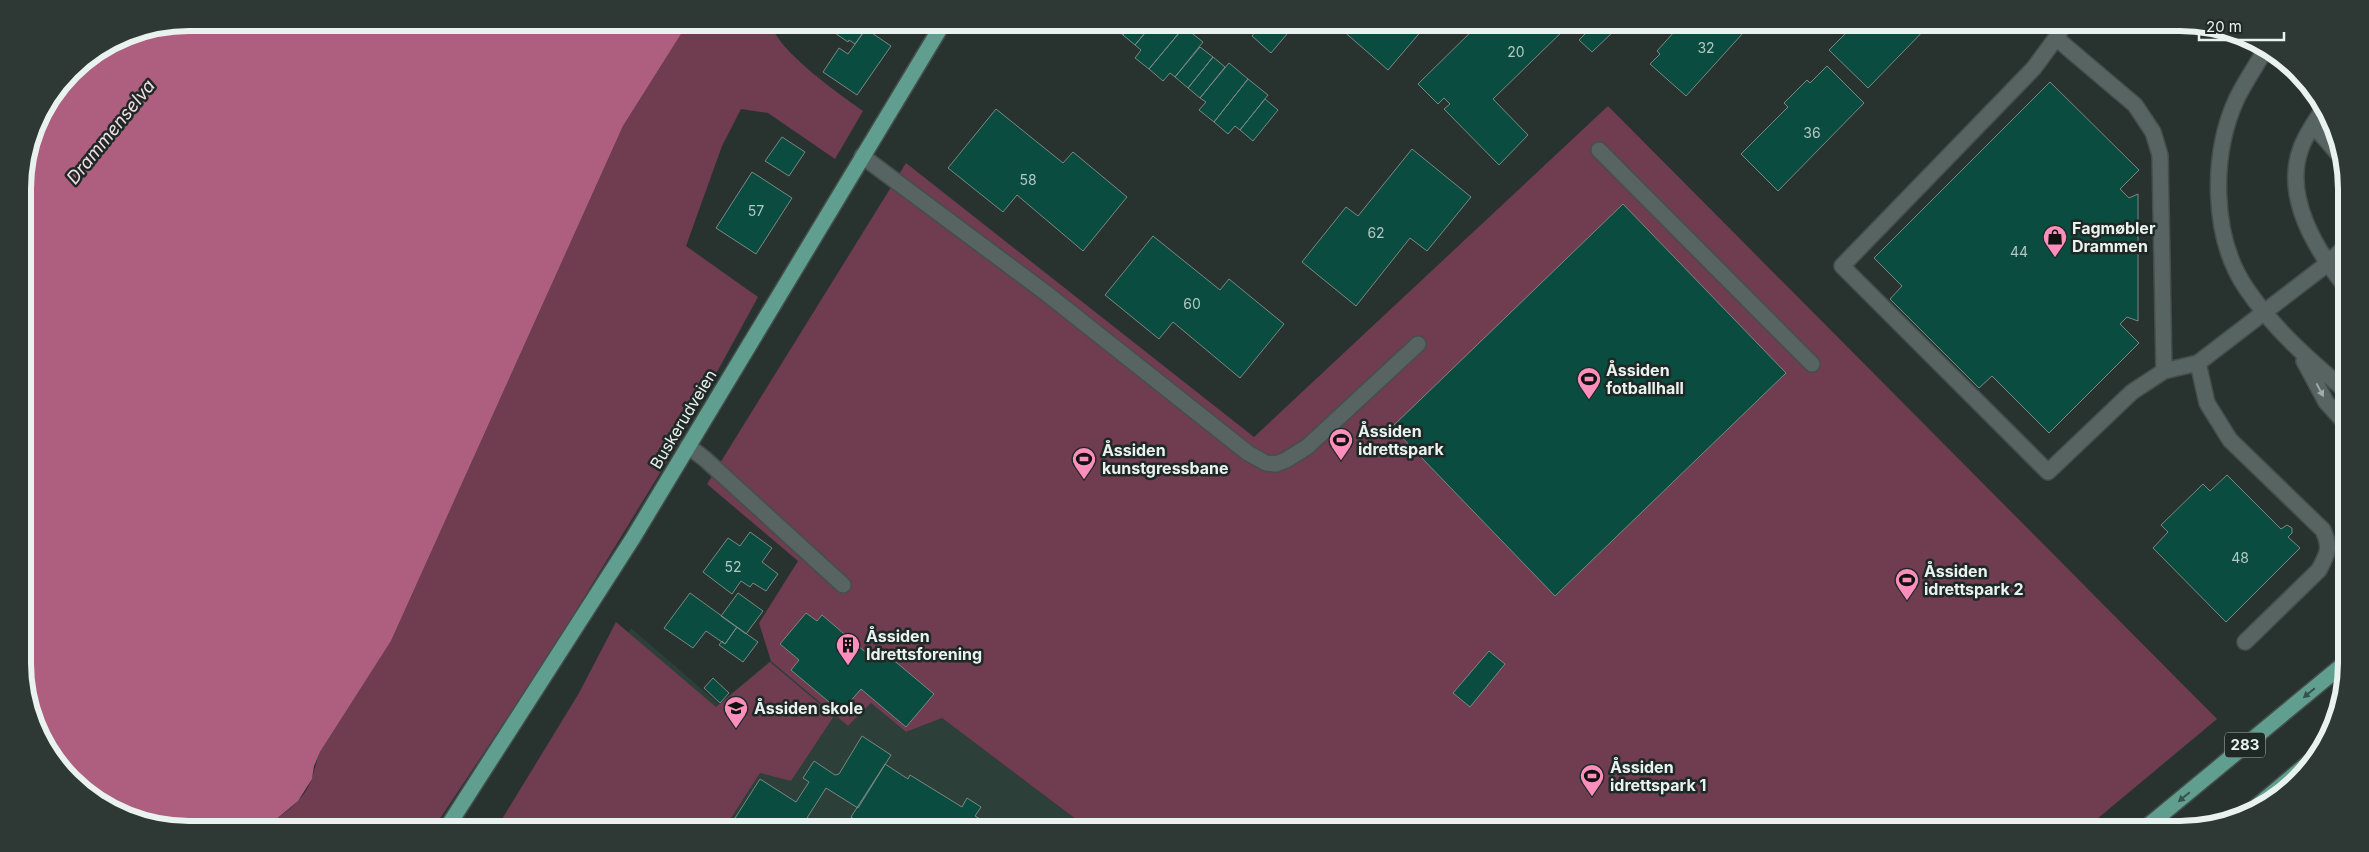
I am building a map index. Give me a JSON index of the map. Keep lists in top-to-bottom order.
{
  "streets": {
    "main road": ["Buskerudveien", "283"]
  },
  "water": ["Drammenselva"],
  "places": {
    "shop": ["Fagmøbler Drammen"],
    "sports": [
      "Åssiden fotballhall",
      "Åssiden idrettspark",
      "Åssiden kunstgressbane",
      "Åssiden idrettspark 2",
      "Åssiden idrettspark 1"
    ],
    "building": ["Åssiden Idrettsforening"],
    "school or university": ["Åssiden skole"]
  },
  "house_numbers": [
    "32",
    "20",
    "36",
    "58",
    "57",
    "62",
    "44",
    "60",
    "48",
    "52"
  ],
  "scale_bar": "20 m"
}
